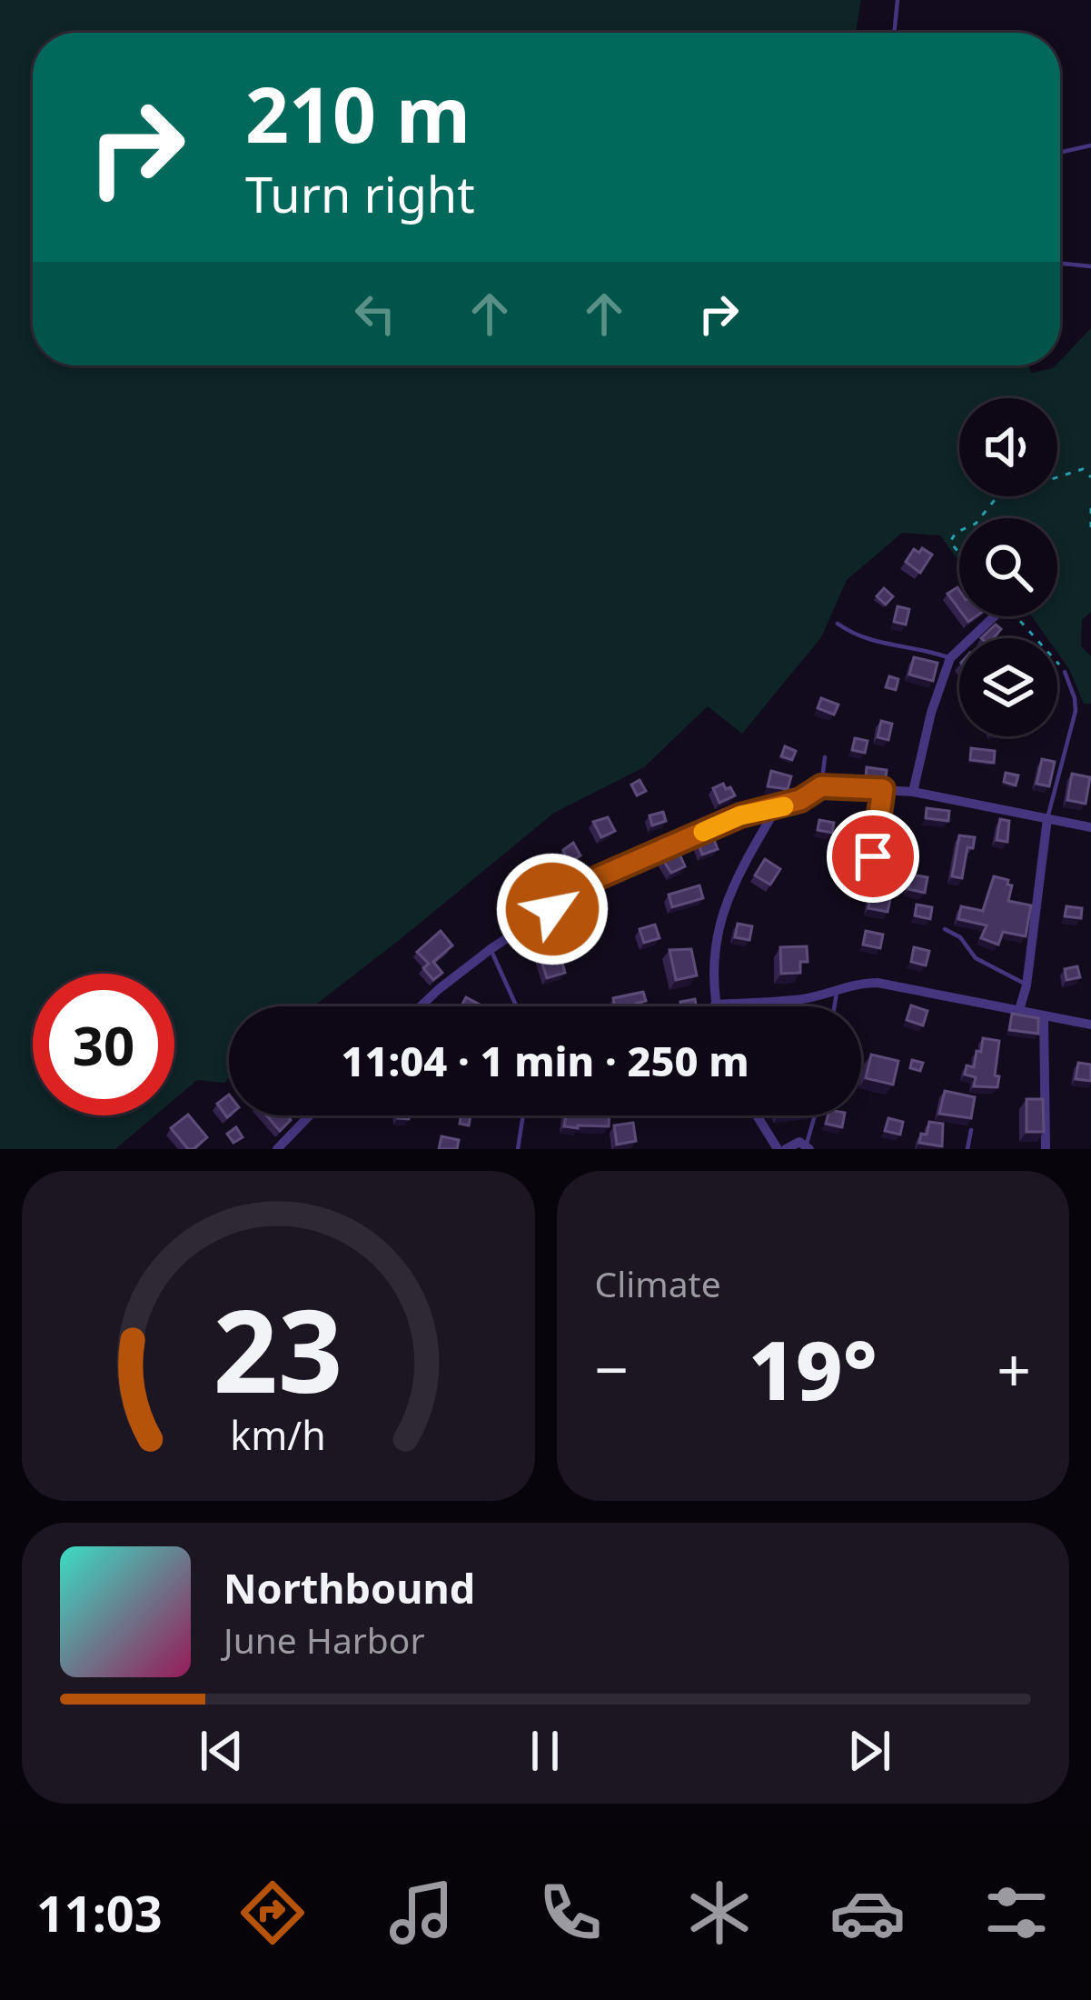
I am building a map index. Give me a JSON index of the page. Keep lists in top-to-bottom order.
{
  "page": {
    "turn": ["210 m", "Turn right"],
    "limit": "30",
    "trip": "11:04 · 1 min · 250 m",
    "tile": "Climate",
    "heat": ["−", "19°", "+"],
    "song": ["Northbound", "June Harbor"],
    "tabs": "11:03",
    "gauge": ["23", "km/h"]
  }
}
